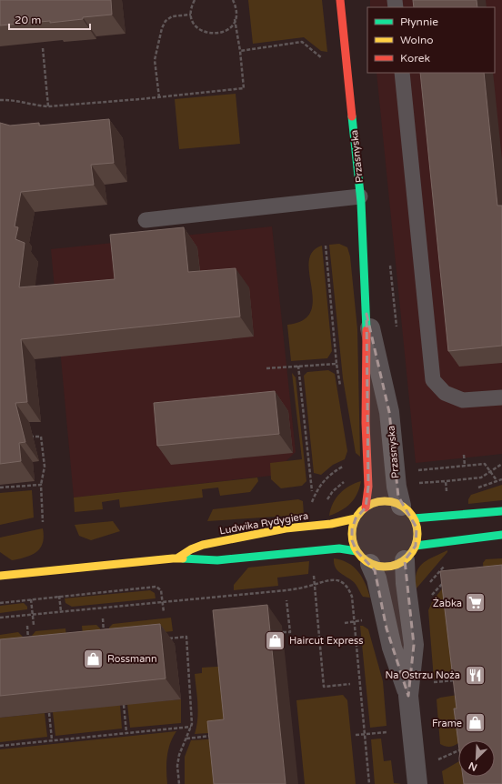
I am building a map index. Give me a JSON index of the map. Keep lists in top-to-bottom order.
{
  "streets": {
    "street": ["Przasnyska", "Ludwika Rydygiera"]
  },
  "crossings": [
    ["Przasnyska", "Ludwika Rydygiera"]
  ],
  "places": {
    "supermarket": ["Żabka"],
    "shop": ["Haircut Express", "Rossmann", "Frame"],
    "restaurant": ["Na Ostrzu Noża"]
  },
  "legend": ["Płynnie", "Wolno", "Korek"],
  "scale_bar": "20 m",
  "north": "bottom left"
}
